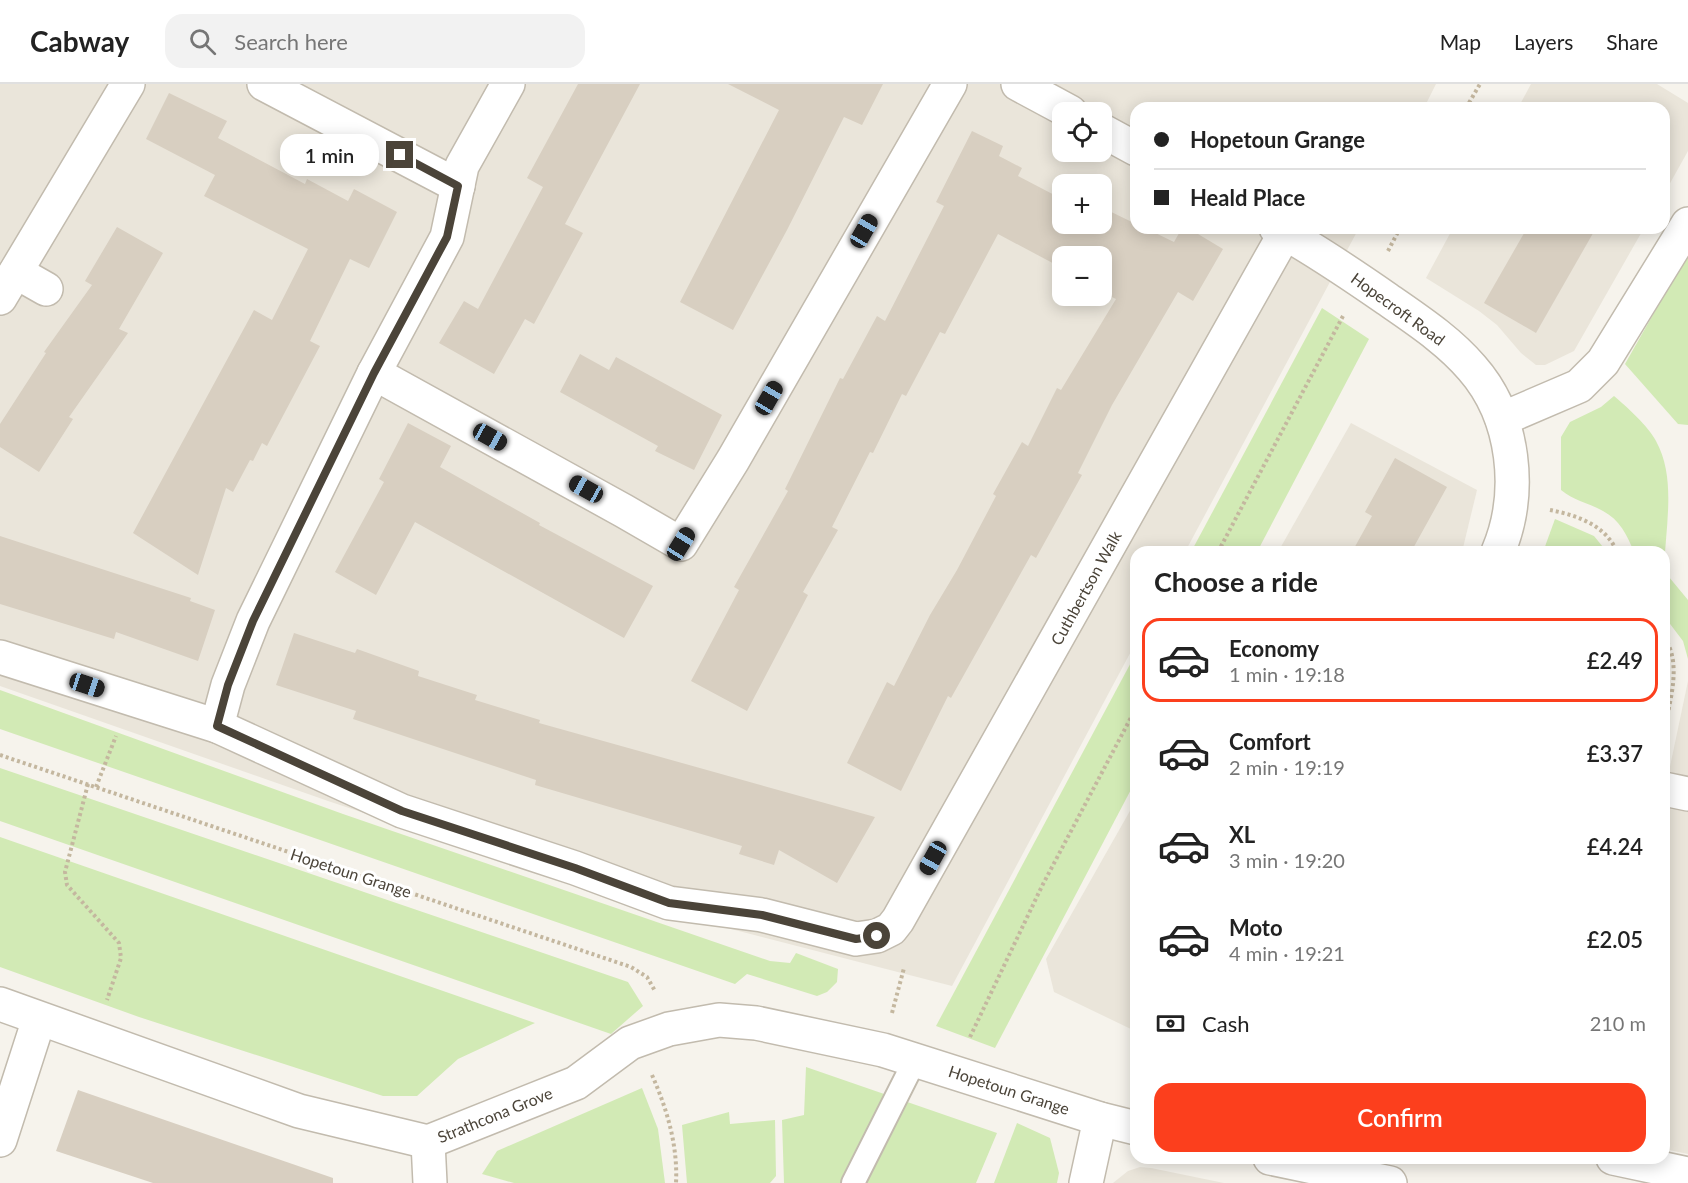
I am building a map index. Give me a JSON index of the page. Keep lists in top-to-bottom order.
{
  "streets": {
    "street": [
      "Hopecroft Road",
      "Cuthbertson Walk",
      "Hopetoun Grange",
      "Strathcona Grove"
    ]
  },
  "crossings": [
    ["Hopetoun Grange", "Strathcona Grove"]
  ],
  "page": {
    "header": "Cabway",
    "search": "Search here",
    "nav": ["Map", "Layers", "Share"],
    "map_buttons": ["+", "−"],
    "banner": ["Hopetoun Grange", "Heald Place"],
    "bubble": "1 min",
    "heading": "Choose a ride",
    "list": [
      {
        "name": "Economy",
        "note": "1 min · 19:18",
        "value": "£2.49"
      },
      {
        "name": "Comfort",
        "note": "2 min · 19:19",
        "value": "£3.37"
      },
      {
        "name": "XL",
        "note": "3 min · 19:20",
        "value": "£4.24"
      },
      {
        "name": "Moto",
        "note": "4 min · 19:21",
        "value": "£2.05"
      }
    ],
    "pay": ["Cash", "210 m"],
    "buttons": "Confirm"
  }
}
